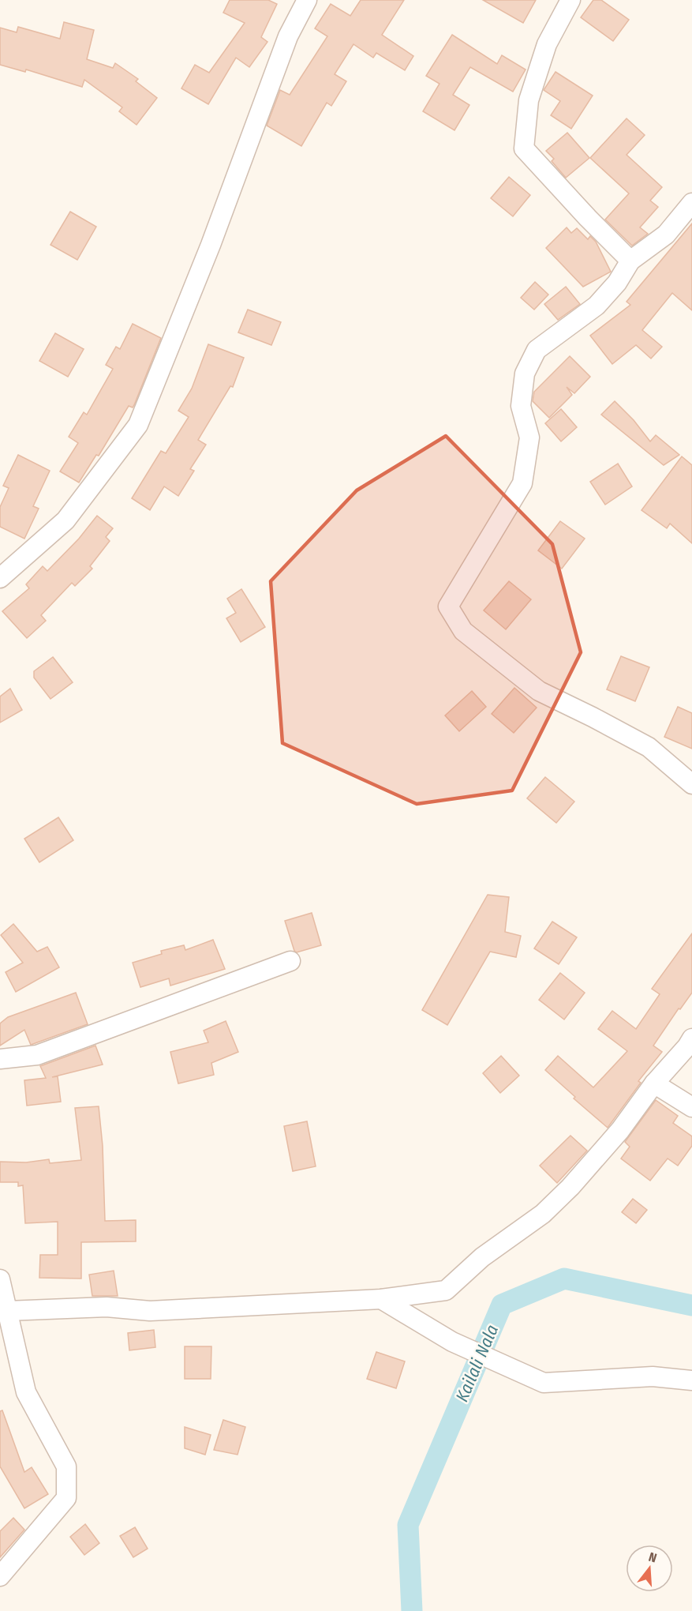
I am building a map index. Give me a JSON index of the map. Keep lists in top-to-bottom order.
{
  "water": ["Kailali Nala"],
  "north": "top"
}
